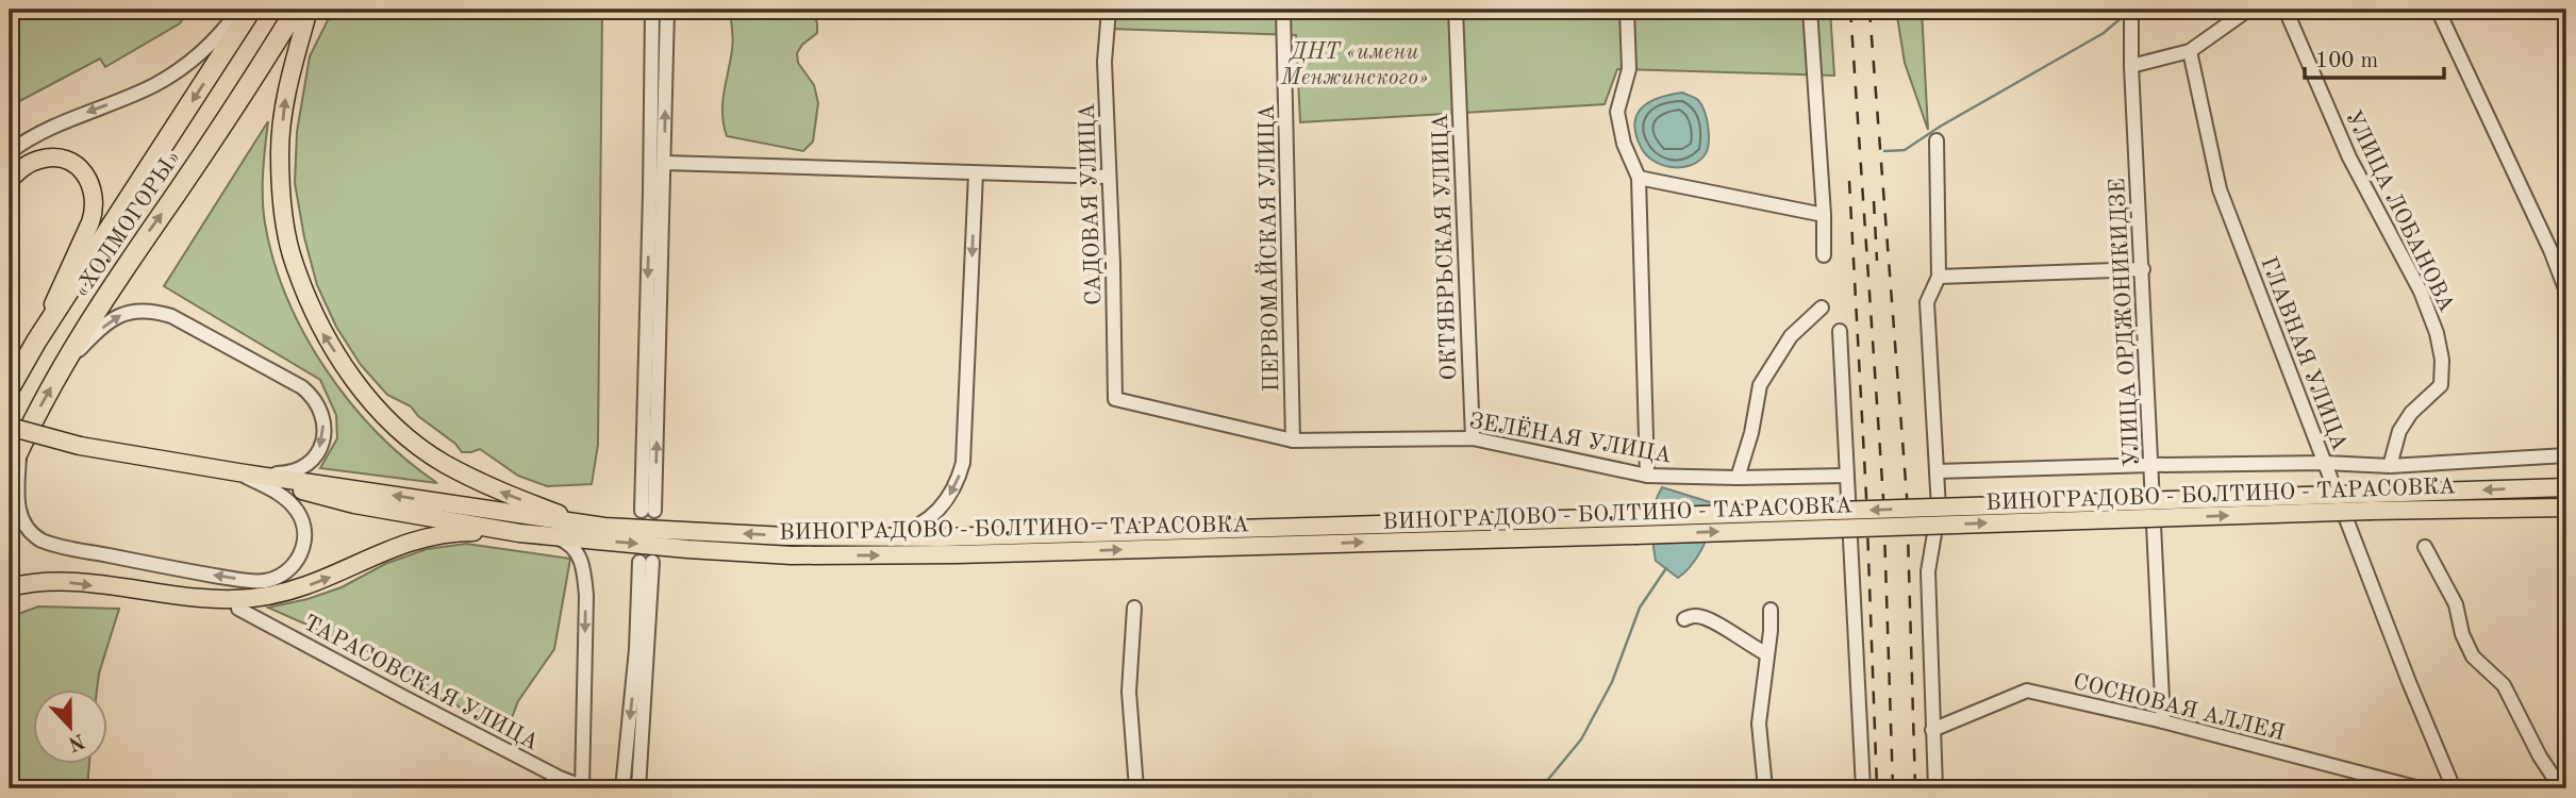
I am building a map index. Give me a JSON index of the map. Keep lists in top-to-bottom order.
{
  "streets": {
    "highway": ["«ХОЛМОГОРЫ»"],
    "main road": ["ВИНОГРАДОВО - БОЛТИНО - ТАРАСОВКА"],
    "street": [
      "САДОВАЯ УЛИЦА",
      "УЛИЦА ЛОБАНОВА",
      "ОКТЯБРЬСКАЯ УЛИЦА",
      "ПЕРВОМАЙСКАЯ УЛИЦА",
      "УЛИЦА ОРДЖОНИКИДЗЕ",
      "ГЛАВНАЯ УЛИЦА",
      "ЗЕЛЁНАЯ УЛИЦА",
      "ТАРАСОВСКАЯ УЛИЦА",
      "СОСНОВАЯ АЛЛЕЯ"
    ]
  },
  "crossings": [
    ["САДОВАЯ УЛИЦА", "ЗЕЛЁНАЯ УЛИЦА"],
    ["ОКТЯБРЬСКАЯ УЛИЦА", "ЗЕЛЁНАЯ УЛИЦА"],
    ["ПЕРВОМАЙСКАЯ УЛИЦА", "ЗЕЛЁНАЯ УЛИЦА"],
    ["УЛИЦА ОРДЖОНИКИДЗЕ", "СОСНОВАЯ АЛЛЕЯ"]
  ],
  "parks": ["ДНТ «имени Менжинского»"],
  "scale_bar": "100 m",
  "north": "bottom"
}
